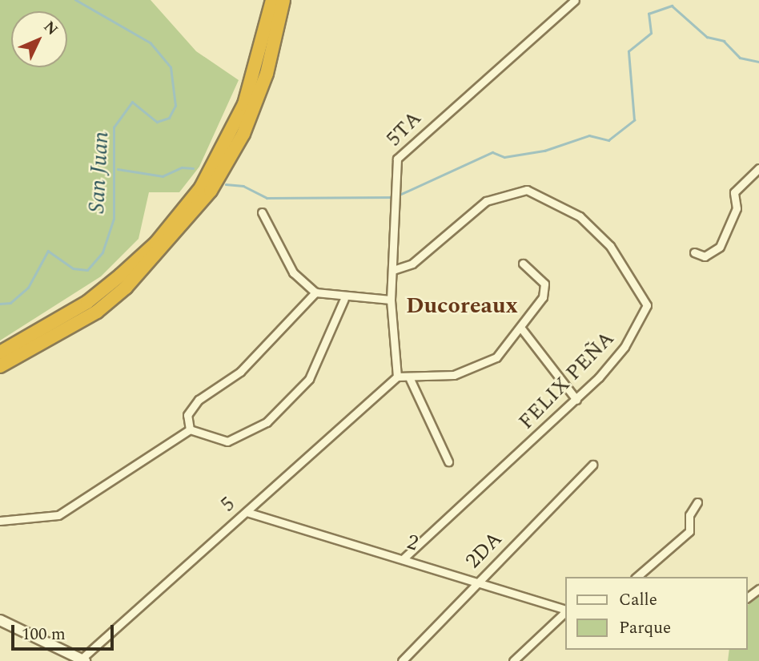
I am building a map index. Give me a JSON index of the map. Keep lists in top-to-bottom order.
{
  "streets": {
    "street": [
      "5TA",
      "FELIX PEÑA",
      "5",
      "2",
      "2DA"
    ]
  },
  "crossings": [
    ["5TA", "FELIX PEÑA"],
    ["5TA", "5"],
    ["FELIX PEÑA", "2"],
    ["5", "2"],
    ["2", "2DA"]
  ],
  "districts": ["Ducoreaux"],
  "water": ["San Juan"],
  "legend": ["Calle", "Parque"],
  "scale_bar": "100 m",
  "north": "top right"
}
